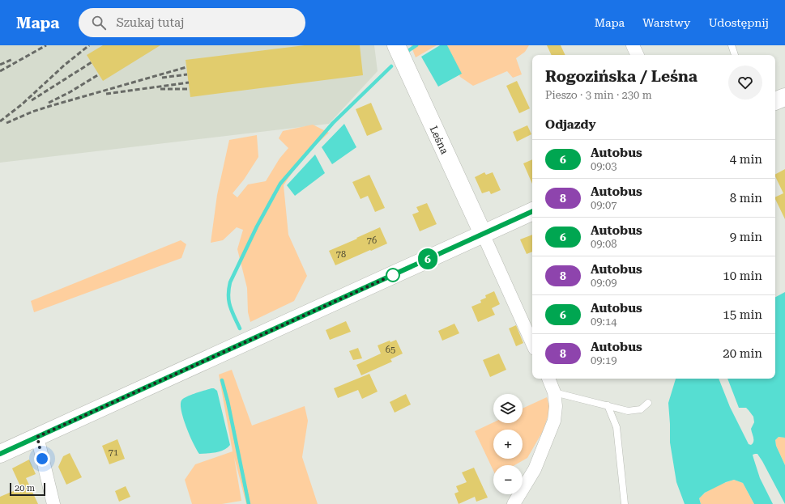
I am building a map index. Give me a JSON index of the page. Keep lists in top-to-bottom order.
{
  "streets": {
    "street": ["Leśna"]
  },
  "lines": ["bus line 6"],
  "house_numbers": [
    "76",
    "78",
    "65",
    "71"
  ],
  "scale_bar": "20 m",
  "page": {
    "header": "Mapa",
    "search": "Szukaj tutaj",
    "nav": ["Mapa", "Warstwy", "Udostępnij"],
    "on_map": "6",
    "heading": [
      ["Rogozińska / Leśna", "Pieszo · 3 min · 230 m"],
      "Odjazdy"
    ],
    "list": [
      {
        "mark": "6",
        "name": "Autobus",
        "note": "09:03",
        "value": "4 min"
      },
      {
        "mark": "8",
        "name": "Autobus",
        "note": "09:07",
        "value": "8 min"
      },
      {
        "mark": "6",
        "name": "Autobus",
        "note": "09:08",
        "value": "9 min"
      },
      {
        "mark": "8",
        "name": "Autobus",
        "note": "09:09",
        "value": "10 min"
      },
      {
        "mark": "6",
        "name": "Autobus",
        "note": "09:14",
        "value": "15 min"
      },
      {
        "mark": "8",
        "name": "Autobus",
        "note": "09:19",
        "value": "20 min"
      }
    ],
    "map_buttons": ["+", "−"],
    "scale": "20 m"
  }
}
